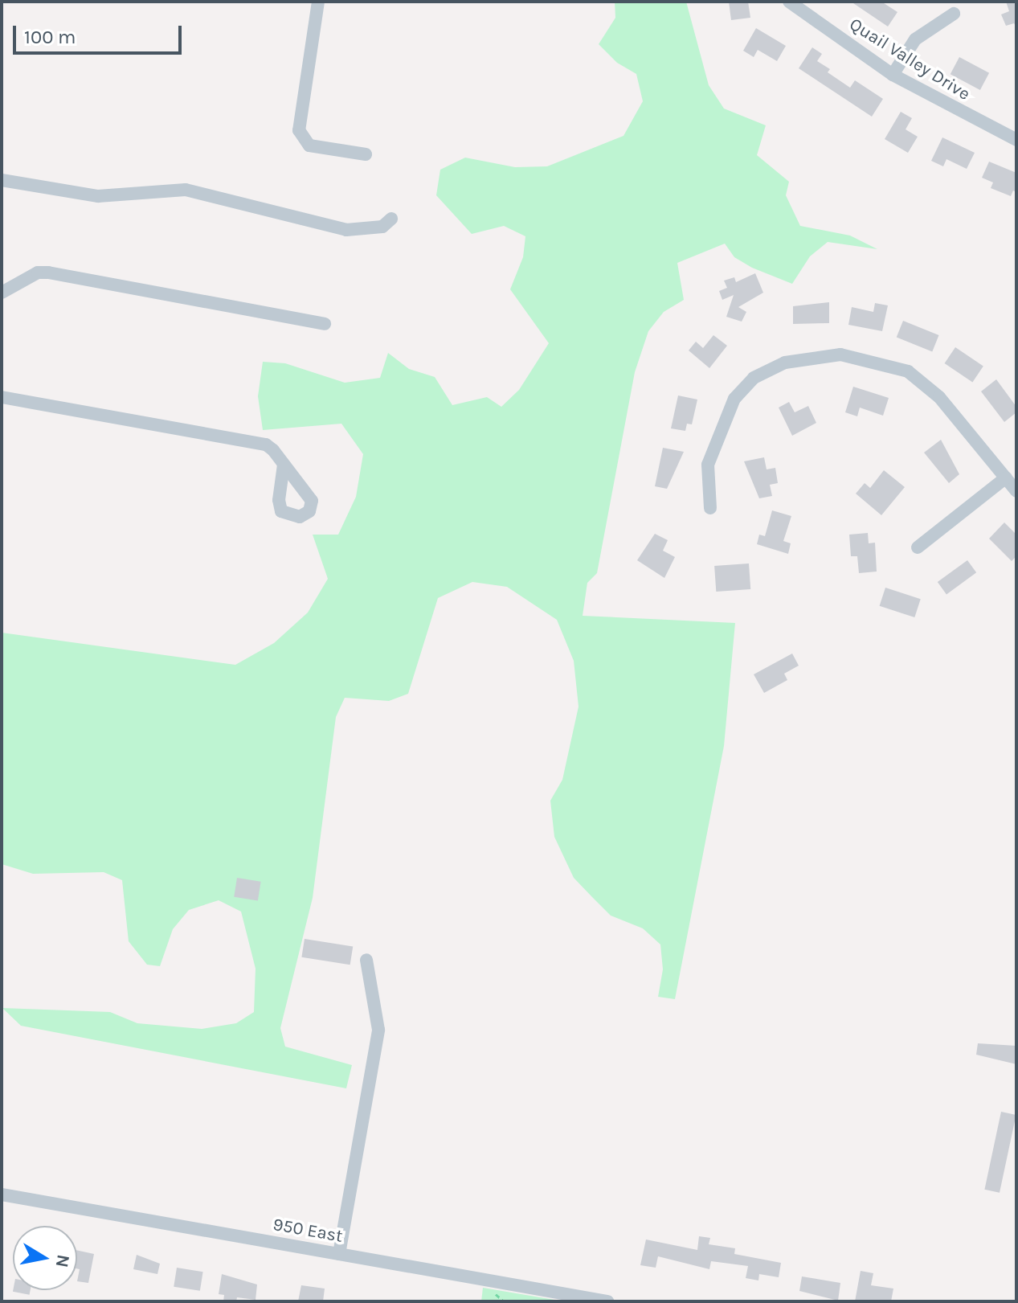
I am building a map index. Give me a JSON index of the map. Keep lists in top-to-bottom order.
{
  "streets": {
    "street": ["Quail Valley Drive", "950 East"]
  },
  "scale_bar": "100 m",
  "north": "right"
}
